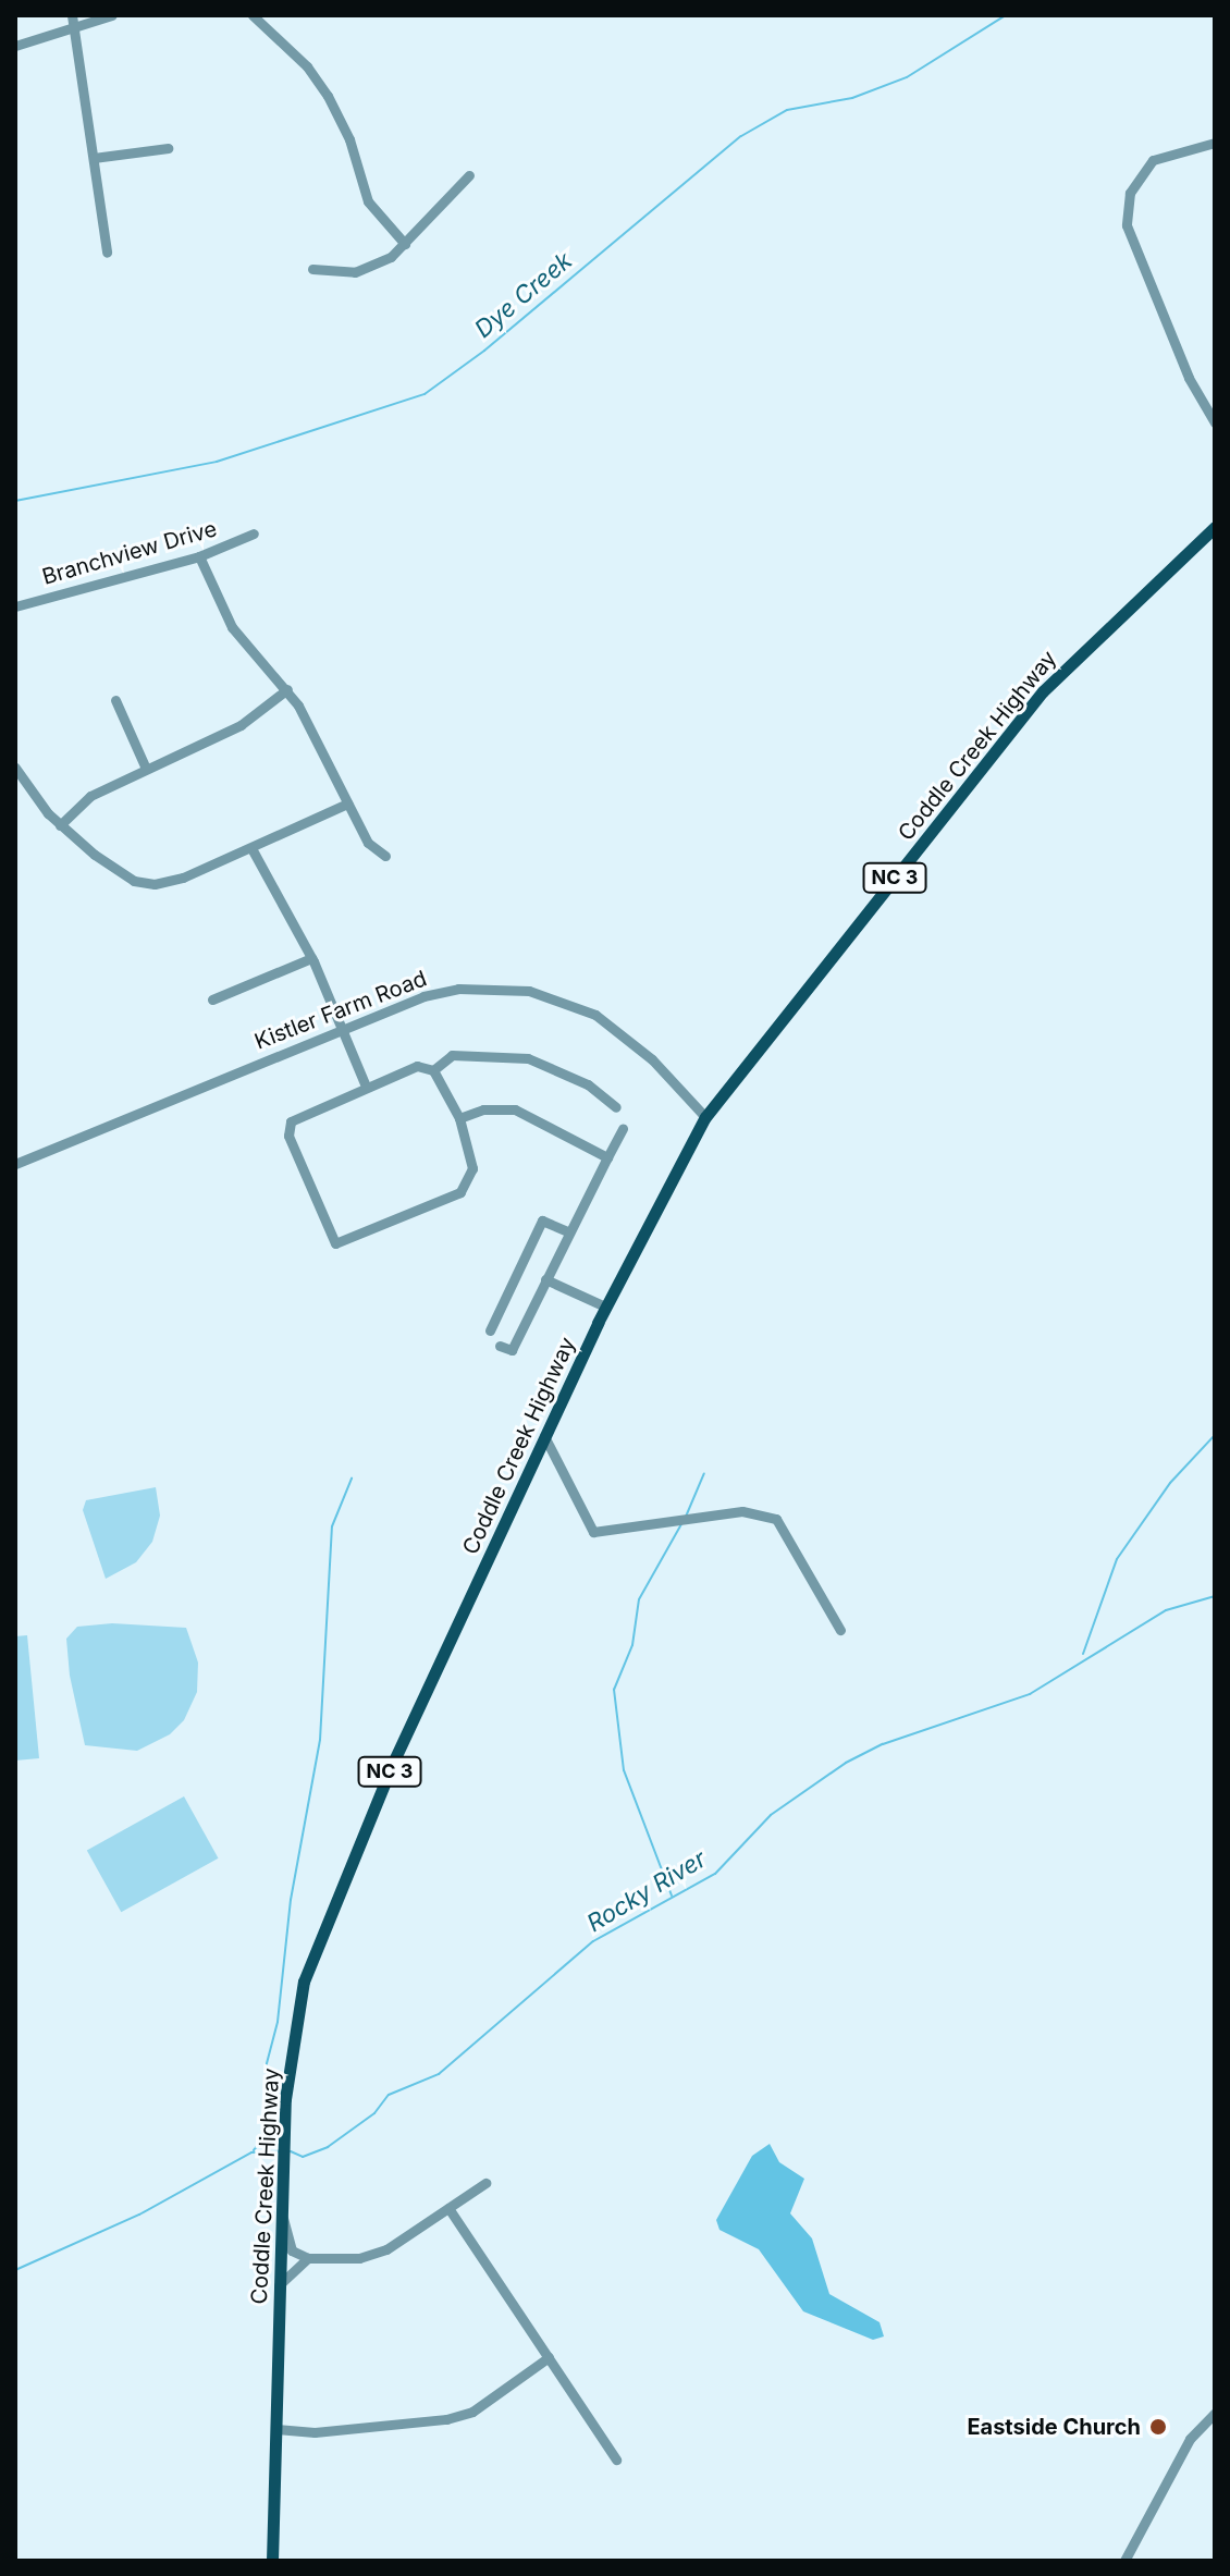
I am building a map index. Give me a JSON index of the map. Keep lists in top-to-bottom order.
{
  "streets": {
    "main road": ["Coddle Creek Highway", "NC 3"],
    "street": ["Branchview Drive", "Kistler Farm Road"]
  },
  "crossings": [
    ["Coddle Creek Highway", "Kistler Farm Road"]
  ],
  "water": ["Dye Creek", "Rocky River"],
  "places": ["Eastside Church"]
}
